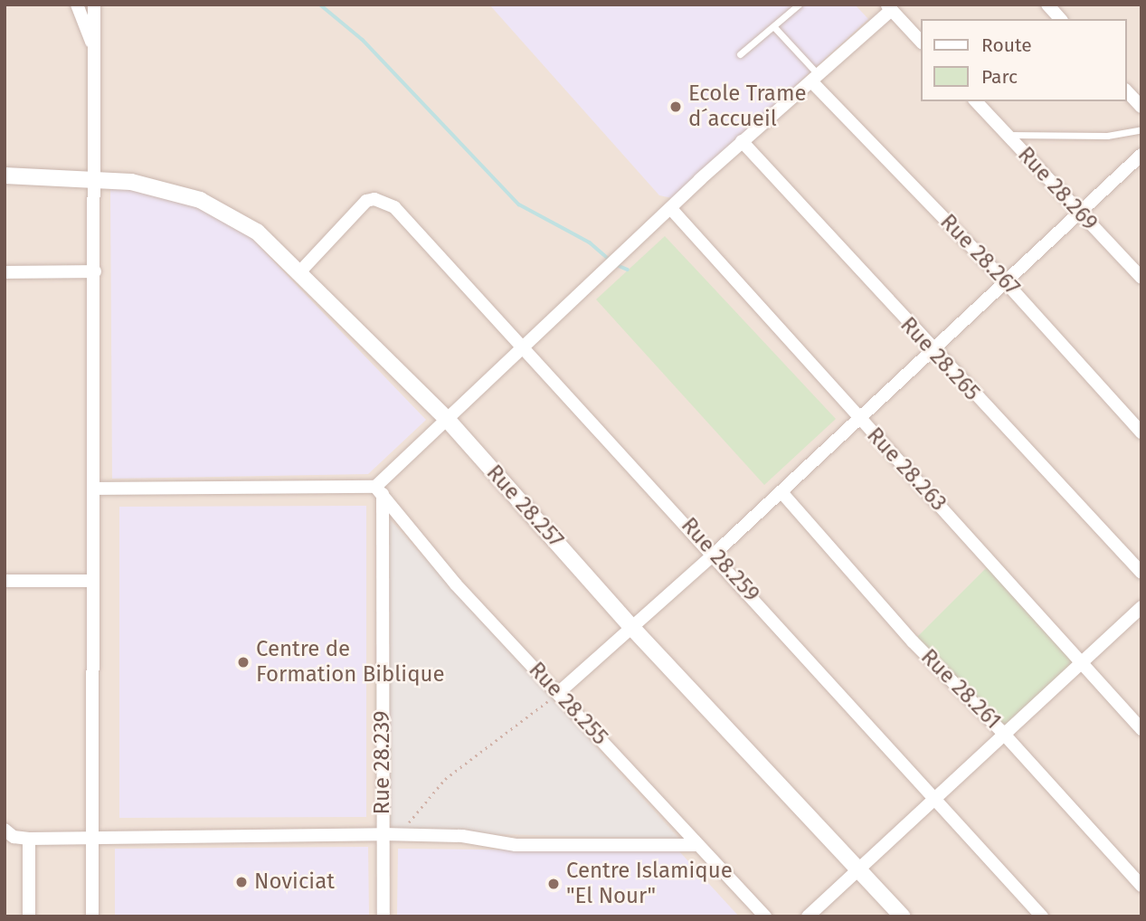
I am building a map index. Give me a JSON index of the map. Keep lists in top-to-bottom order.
{
  "streets": {
    "street": [
      "Rue 28.269",
      "Rue 28.267",
      "Rue 28.265",
      "Rue 28.263",
      "Rue 28.257",
      "Rue 28.259",
      "Rue 28.261",
      "Rue 28.255",
      "Rue 28.239"
    ]
  },
  "crossings": [
    ["Rue 28.257", "Rue 28.259"],
    ["Rue 28.255", "Rue 28.239"]
  ],
  "places": [
    "Ecole Trame d´accueil",
    "Centre de Formation Biblique",
    "Noviciat",
    "Centre Islamique \"El Nour\""
  ],
  "legend": ["Route", "Parc"]
}
